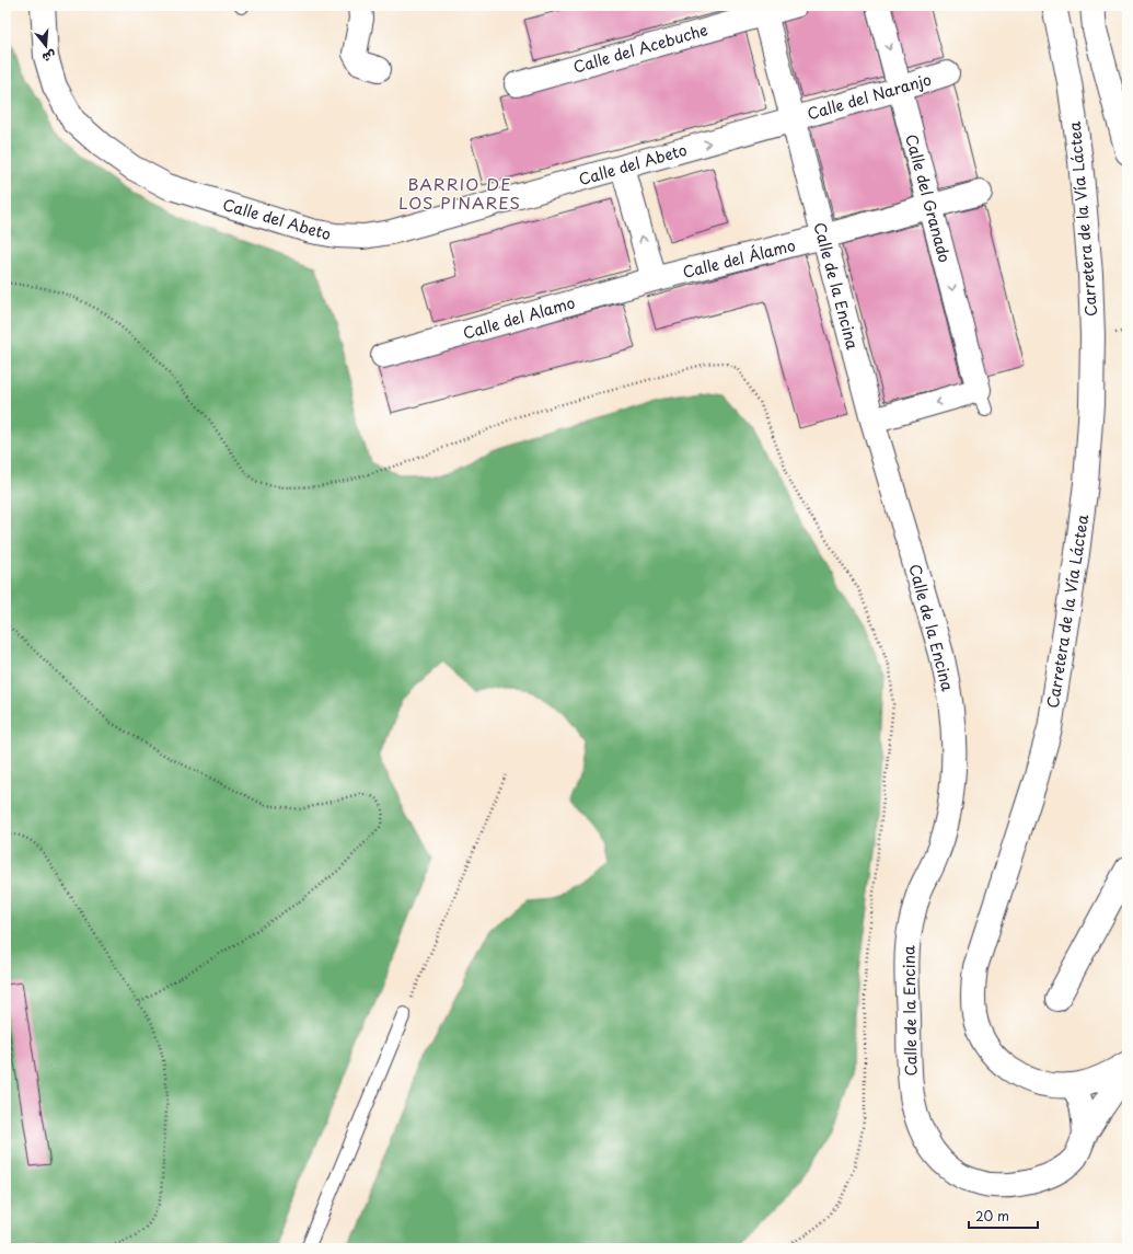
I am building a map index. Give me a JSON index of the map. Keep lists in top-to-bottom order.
{
  "streets": {
    "street": [
      "Calle del Acebuche",
      "Calle del Naranjo",
      "Calle del Abeto",
      "Calle del Granado",
      "Carretera de la Vía Láctea",
      "Calle del Álamo",
      "Calle de la Encina",
      "Calle del Alamo"
    ]
  },
  "crossings": [
    ["Calle del Acebuche", "Calle de la Encina"],
    ["Calle del Naranjo", "Calle del Abeto"],
    ["Calle del Naranjo", "Calle del Granado"],
    ["Calle del Naranjo", "Calle de la Encina"],
    ["Calle del Abeto", "Calle de la Encina"],
    ["Calle del Granado", "Calle del Álamo"],
    ["Calle del Granado", "Calle de la Encina"],
    ["Carretera de la Vía Láctea", "Calle de la Encina"],
    ["Calle del Álamo", "Calle de la Encina"],
    ["Calle del Álamo", "Calle del Alamo"]
  ],
  "districts": ["BARRIO DE LOS PINARES"],
  "scale_bar": "20 m",
  "north": "bottom"
}
